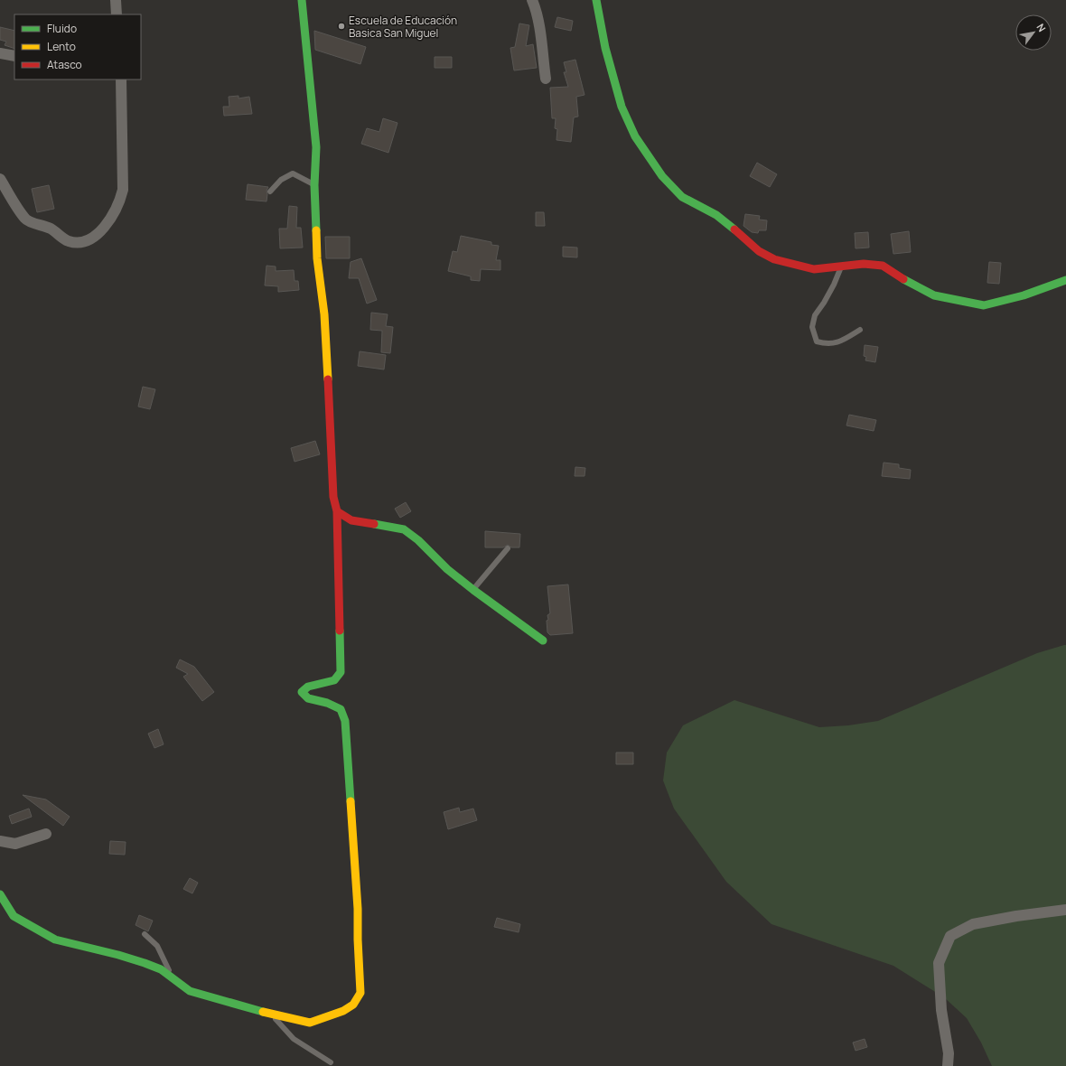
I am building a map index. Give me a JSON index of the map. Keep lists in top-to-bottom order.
{
  "places": ["Escuela de Educación Basica San Miguel"],
  "legend": ["Fluido", "Lento", "Atasco"],
  "north": "top right"
}
